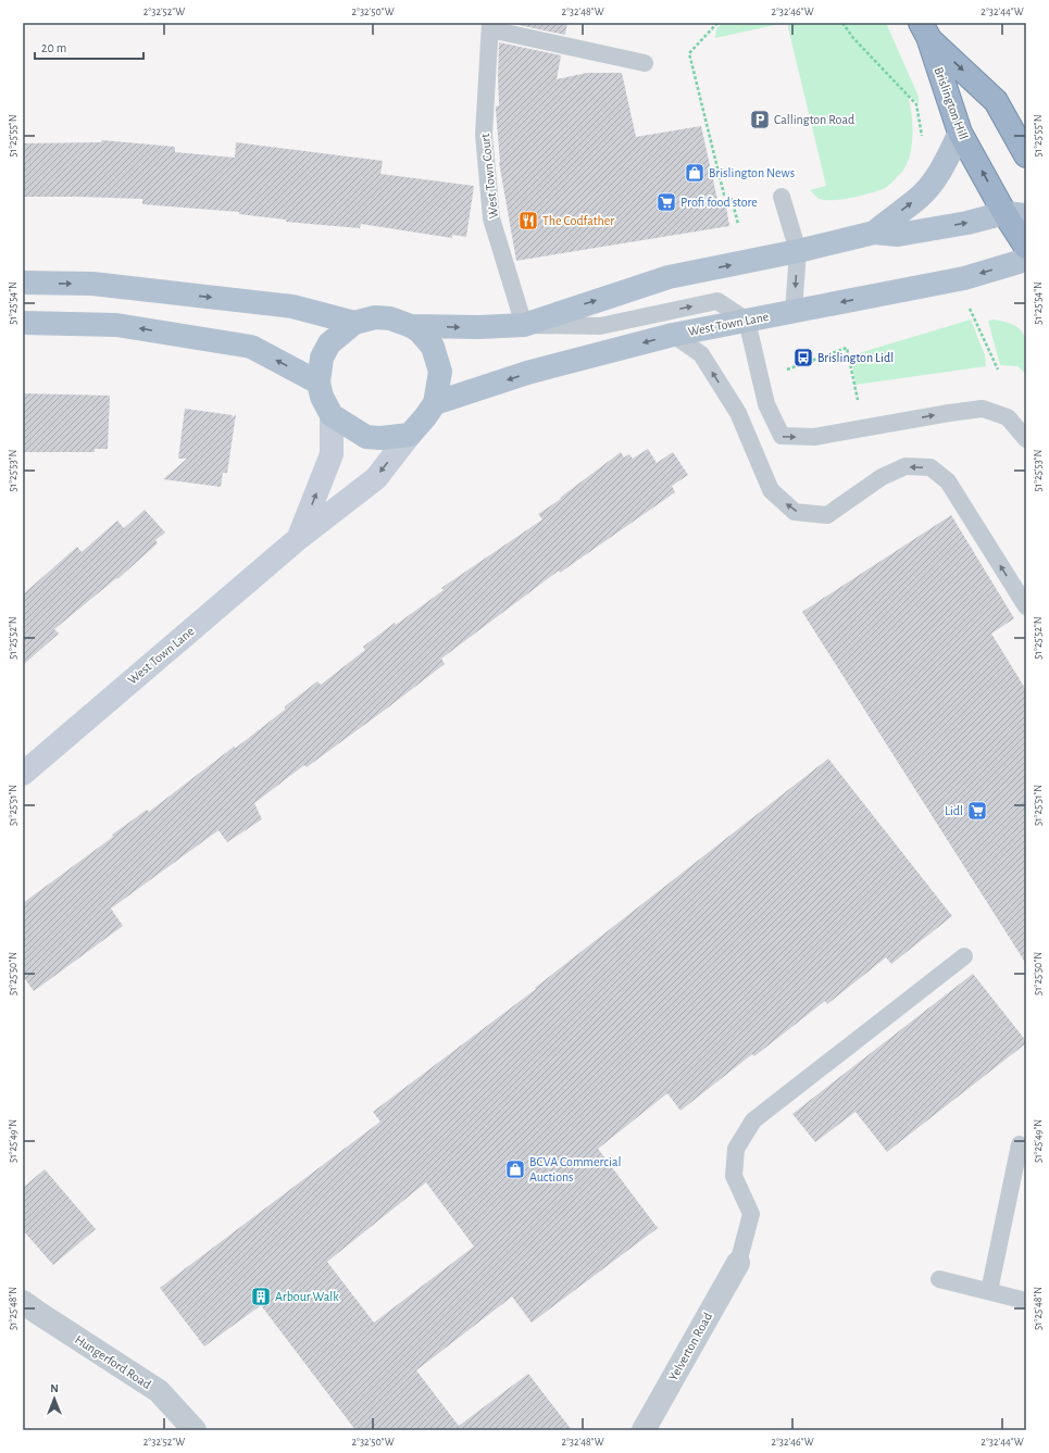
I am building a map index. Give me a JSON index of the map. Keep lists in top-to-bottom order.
{
  "streets": {
    "highway": ["Brislington Hill"],
    "main road": ["West Town Lane"],
    "street": ["Yelverton Road", "Hungerford Road"],
    "lane": ["West Town Court"]
  },
  "places": {
    "parking": ["Callington Road"],
    "shop": ["Brislington News", "BCVA Commercial Auctions"],
    "supermarket": ["Profi food store", "Lidl"],
    "restaurant": ["The Codfather"],
    "bus stop": ["Brislington Lidl"],
    "building": ["Arbour Walk"]
  },
  "scale_bar": "20 m",
  "north": "top",
  "coordinates": [
    "2°32'52\"W",
    "2°32'50\"W",
    "2°32'48\"W",
    "2°32'46\"W",
    "2°32'44\"W",
    "51°25'55\"N",
    "51°25'54\"N",
    "51°25'53\"N",
    "51°25'52\"N",
    "51°25'51\"N",
    "51°25'50\"N",
    "51°25'49\"N",
    "51°25'48\"N"
  ]
}
